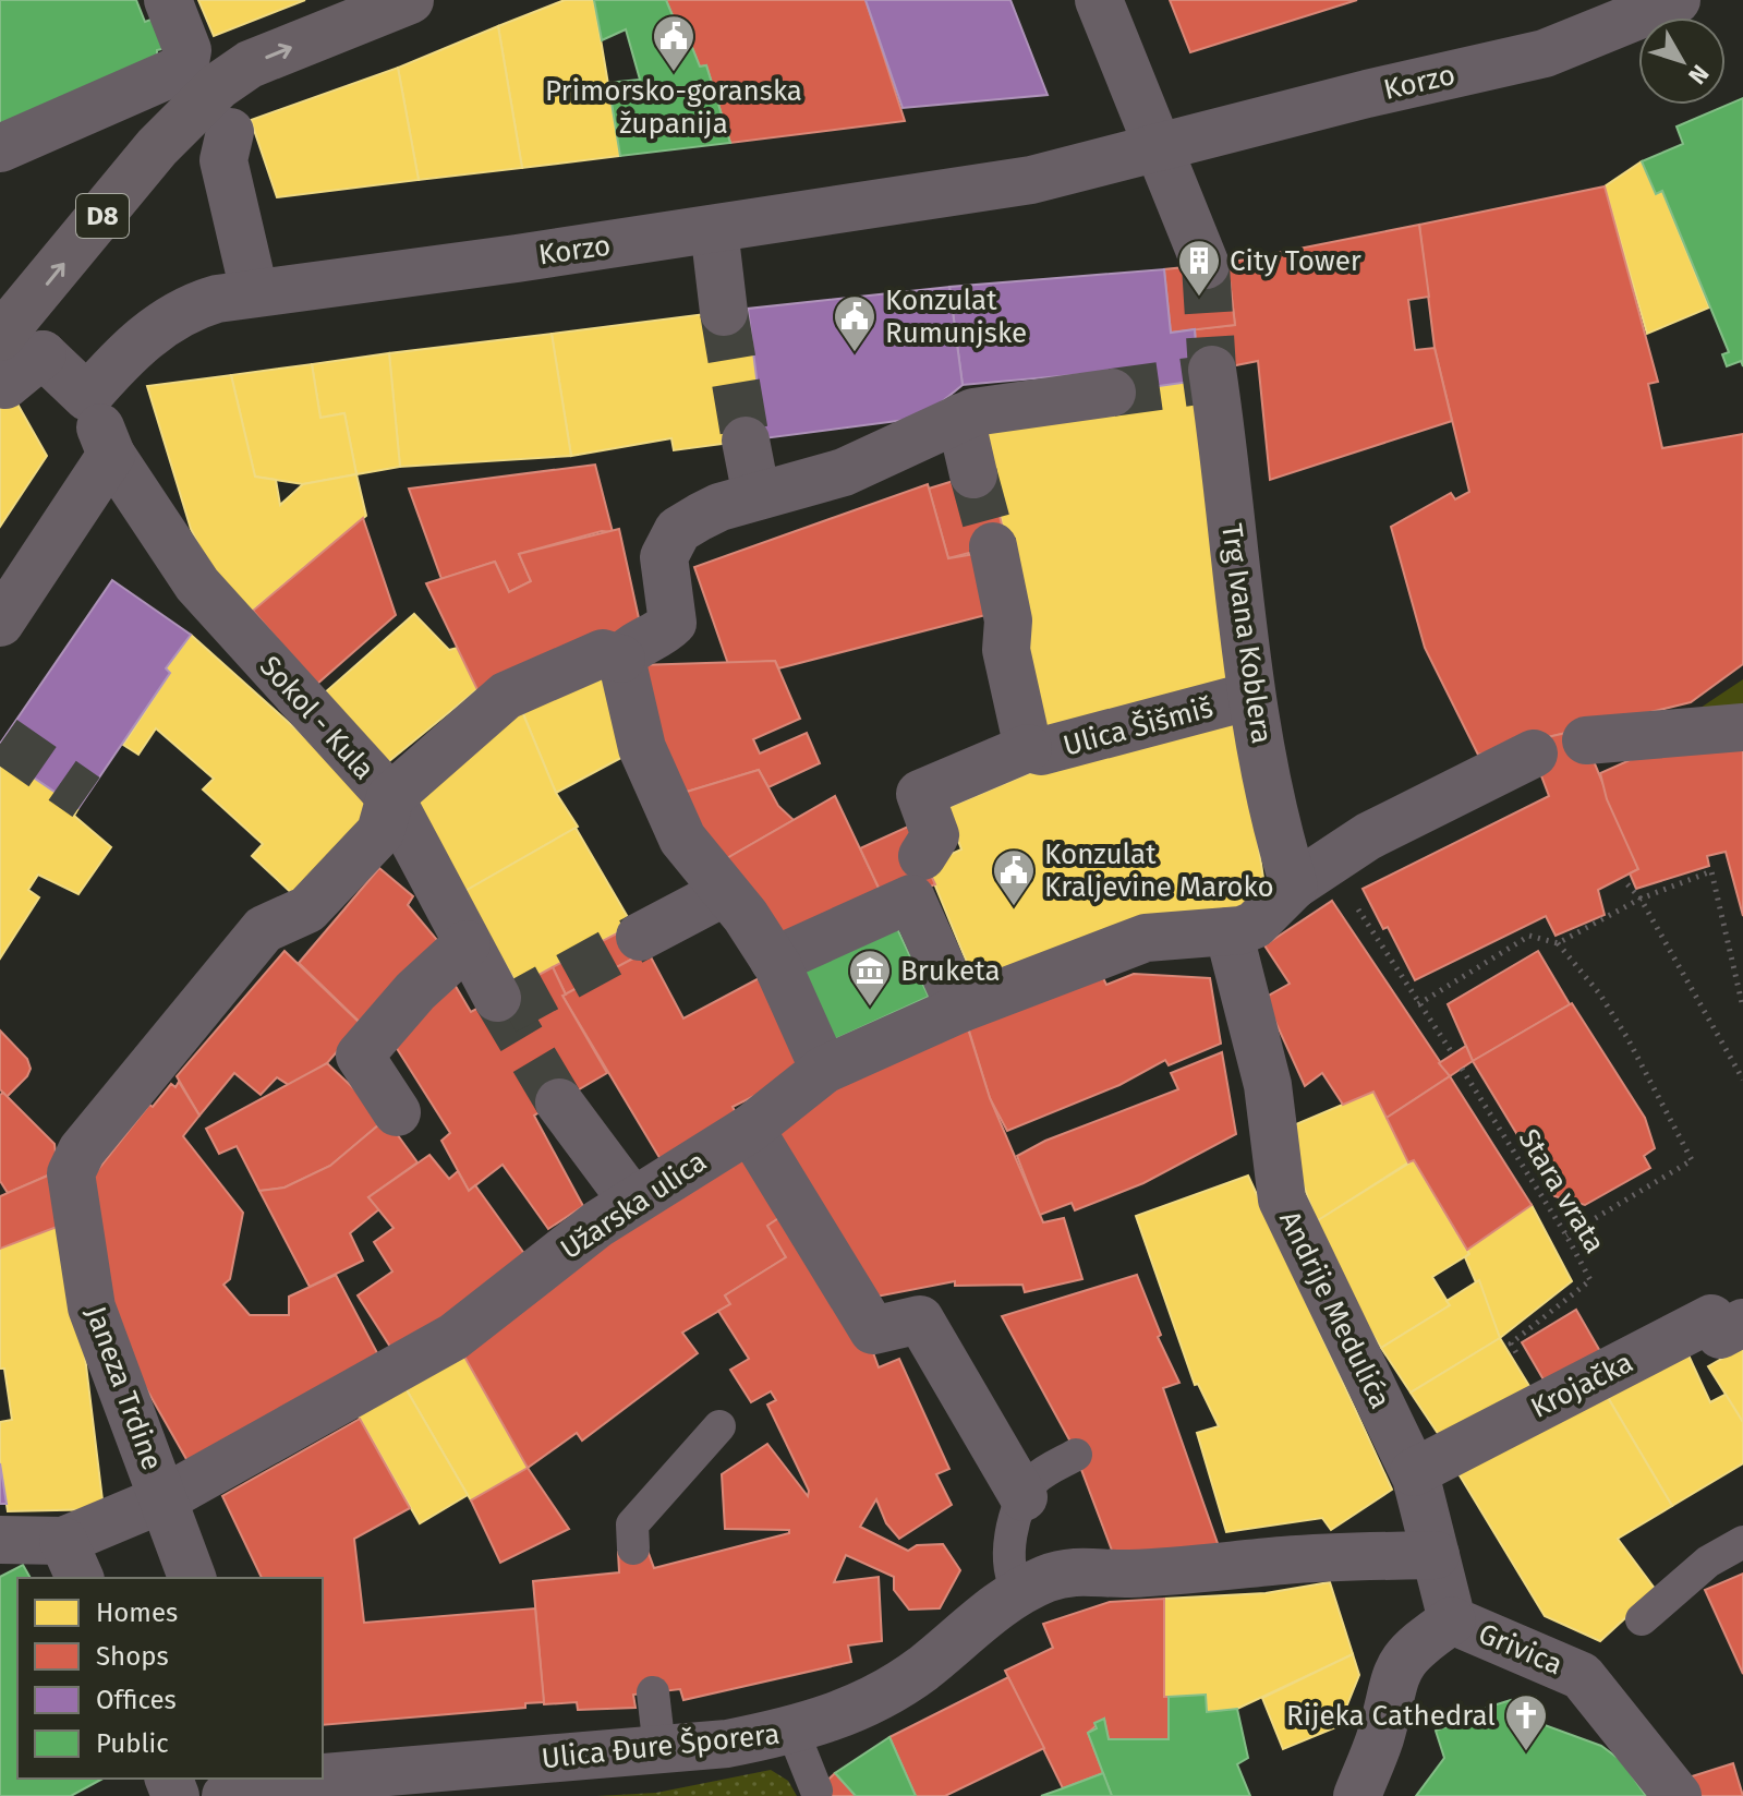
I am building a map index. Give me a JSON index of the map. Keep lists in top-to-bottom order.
{
  "streets": {
    "main road": ["D8"],
    "street": [
      "Korzo",
      "Trg Ivana Koblera",
      "Sokol - Kula",
      "Ulica Šišmiš",
      "Užarska ulica",
      "Andrije Medulića",
      "Krojačka",
      "Janeza Trdine",
      "Grivica",
      "Ulica Đure Šporera"
    ],
    "path": ["Stara vrata"]
  },
  "crossings": [
    ["Korzo", "Sokol - Kula"],
    ["Trg Ivana Koblera", "Užarska ulica"],
    ["Sokol - Kula", "Janeza Trdine"],
    ["Stara vrata", "Krojačka"],
    ["Užarska ulica", "Andrije Medulića"],
    ["Užarska ulica", "Janeza Trdine"],
    ["Andrije Medulića", "Krojačka"],
    ["Andrije Medulića", "Grivica"],
    ["Krojačka", "Grivica"],
    ["Grivica", "Ulica Đure Šporera"]
  ],
  "places": {
    "public building": ["Primorsko-goranska županija", "Konzulat Rumunjske", "Konzulat Kraljevine Maroko"],
    "building": ["City Tower"],
    "museum": ["Bruketa"],
    "church": ["Rijeka Cathedral"]
  },
  "legend": [
    "Homes",
    "Shops",
    "Offices",
    "Public"
  ],
  "north": "bottom right"
}
